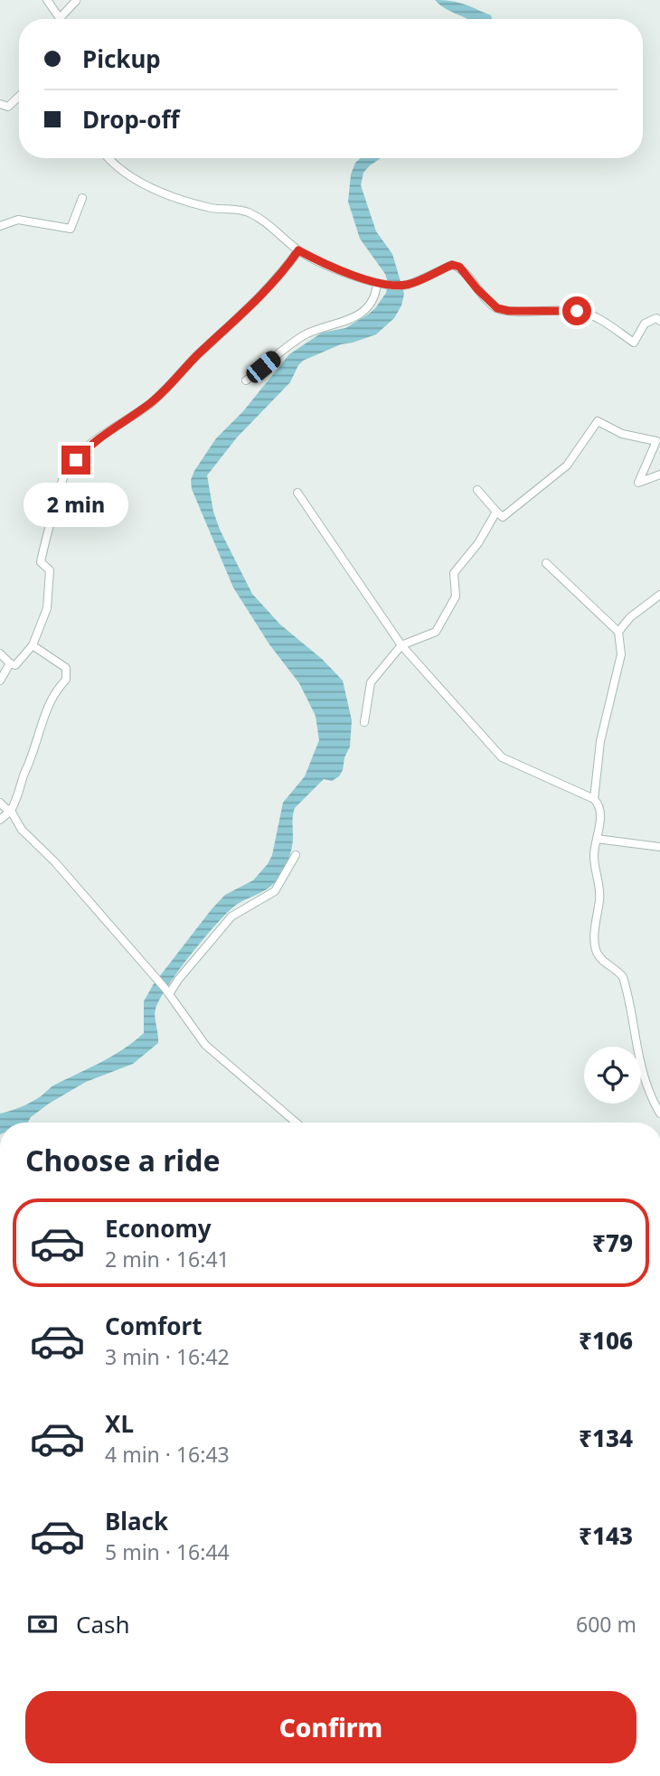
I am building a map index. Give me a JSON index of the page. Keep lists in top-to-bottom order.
{
  "page": {
    "banner": ["Pickup", "Drop-off"],
    "bubble": "2 min",
    "heading": "Choose a ride",
    "list": [
      {
        "name": "Economy",
        "note": "2 min · 16:41",
        "value": "₹79"
      },
      {
        "name": "Comfort",
        "note": "3 min · 16:42",
        "value": "₹106"
      },
      {
        "name": "XL",
        "note": "4 min · 16:43",
        "value": "₹134"
      },
      {
        "name": "Black",
        "note": "5 min · 16:44",
        "value": "₹143"
      }
    ],
    "pay": ["Cash", "600 m"],
    "buttons": "Confirm"
  }
}
